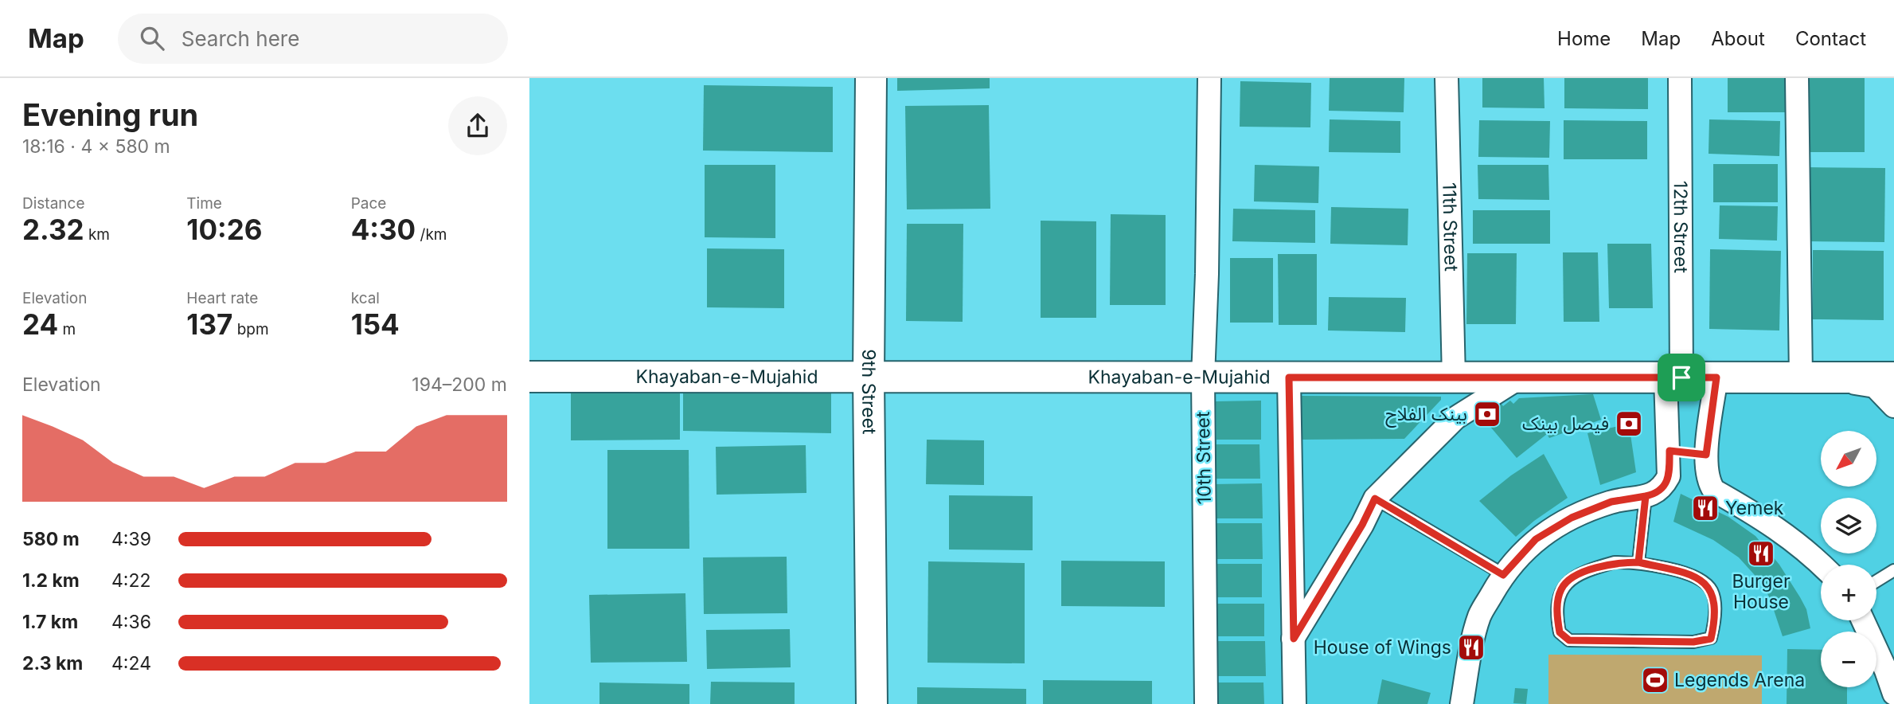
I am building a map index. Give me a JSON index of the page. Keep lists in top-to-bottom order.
{
  "streets": {
    "main road": ["Khayaban-e-Mujahid", "9th Street"],
    "street": ["11th Street", "12th Street", "10th Street"]
  },
  "crossings": [
    ["11th Street", "Khayaban-e-Mujahid"],
    ["12th Street", "Khayaban-e-Mujahid"],
    ["Khayaban-e-Mujahid", "9th Street"],
    ["Khayaban-e-Mujahid", "10th Street"]
  ],
  "places": {
    "bank": ["بینک الفلاح", "فیصل بینک"],
    "restaurant": ["Yemek", "Burger House", "House of Wings"],
    "sports": ["Legends Arena"]
  },
  "north": "bottom left",
  "page": {
    "header": "Map",
    "search": "Search here",
    "nav": [
      "Home",
      "Map",
      "About",
      "Contact"
    ],
    "heading": ["Evening run", "18:16 · 4 × 580 m"],
    "stats": [
      ["Distance", "2.32 km"],
      ["Time", "10:26"],
      ["Pace", "4:30 /km"],
      ["Elevation", "24 m"],
      ["Heart rate", "137 bpm"],
      ["kcal", "154"]
    ],
    "chart": ["Elevation", "194–200 m"],
    "map_buttons": ["+", "−"],
    "list": [
      {
        "name": "580 m",
        "note": "4:39"
      },
      {
        "name": "1.2 km",
        "note": "4:22"
      },
      {
        "name": "1.7 km",
        "note": "4:36"
      },
      {
        "name": "2.3 km",
        "note": "4:24"
      }
    ]
  }
}
